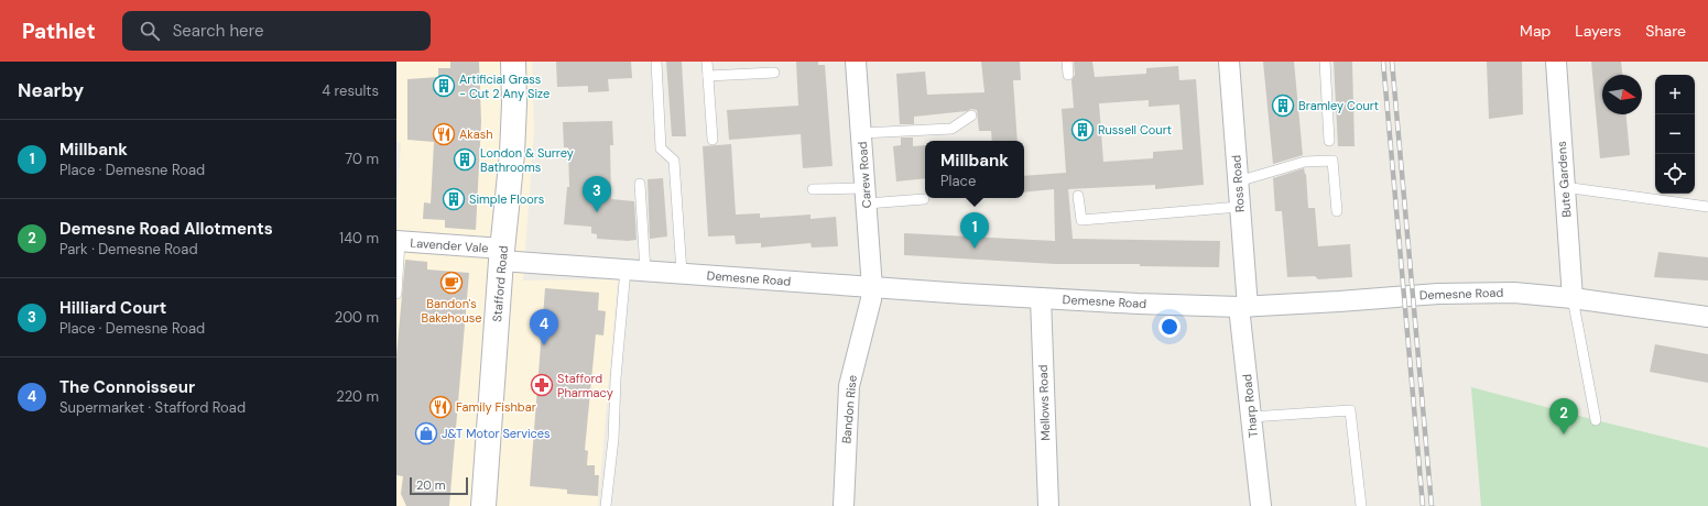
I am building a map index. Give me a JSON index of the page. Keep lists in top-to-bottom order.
{
  "streets": {
    "main road": ["Stafford Road"],
    "street": [
      "Carew Road",
      "Bute Gardens",
      "Ross Road",
      "Lavender Vale",
      "Demesne Road",
      "Mellows Road",
      "Tharp Road",
      "Bandon Rise"
    ]
  },
  "crossings": [
    ["Carew Road", "Demesne Road"],
    ["Carew Road", "Bandon Rise"],
    ["Bute Gardens", "Demesne Road"],
    ["Ross Road", "Demesne Road"],
    ["Ross Road", "Tharp Road"],
    ["Lavender Vale", "Demesne Road"],
    ["Lavender Vale", "Stafford Road"],
    ["Demesne Road", "Stafford Road"],
    ["Demesne Road", "Mellows Road"],
    ["Demesne Road", "Tharp Road"],
    ["Demesne Road", "Bandon Rise"]
  ],
  "places": {
    "building": [
      "Artificial Grass - Cut 2 Any Size",
      "Bramley Court",
      "Russell Court",
      "London & Surrey Bathrooms",
      "Simple Floors"
    ],
    "restaurant": ["Akash", "Family Fishbar"],
    "cafe": ["Bandon's Bakehouse"],
    "pharmacy": ["Stafford Pharmacy"],
    "shop": ["J&T Motor Services"]
  },
  "scale_bar": "20 m",
  "north": "right",
  "page": {
    "header": "Pathlet",
    "search": "Search here",
    "nav": ["Map", "Layers", "Share"],
    "heading": ["Nearby", "4 results"],
    "map_buttons": ["+", "−"],
    "list": [
      {
        "mark": "1",
        "name": "Millbank",
        "note": "Place · Demesne Road",
        "value": "70 m"
      },
      {
        "mark": "2",
        "name": "Demesne Road Allotments",
        "note": "Park · Demesne Road",
        "value": "140 m"
      },
      {
        "mark": "3",
        "name": "Hilliard Court",
        "note": "Place · Demesne Road",
        "value": "200 m"
      },
      {
        "mark": "4",
        "name": "The Connoisseur",
        "note": "Supermarket · Stafford Road",
        "value": "220 m"
      }
    ],
    "popup": ["Millbank", "Place"],
    "pins": [
      "3",
      "1",
      "4",
      "2"
    ],
    "scale": "20 m"
  }
}
